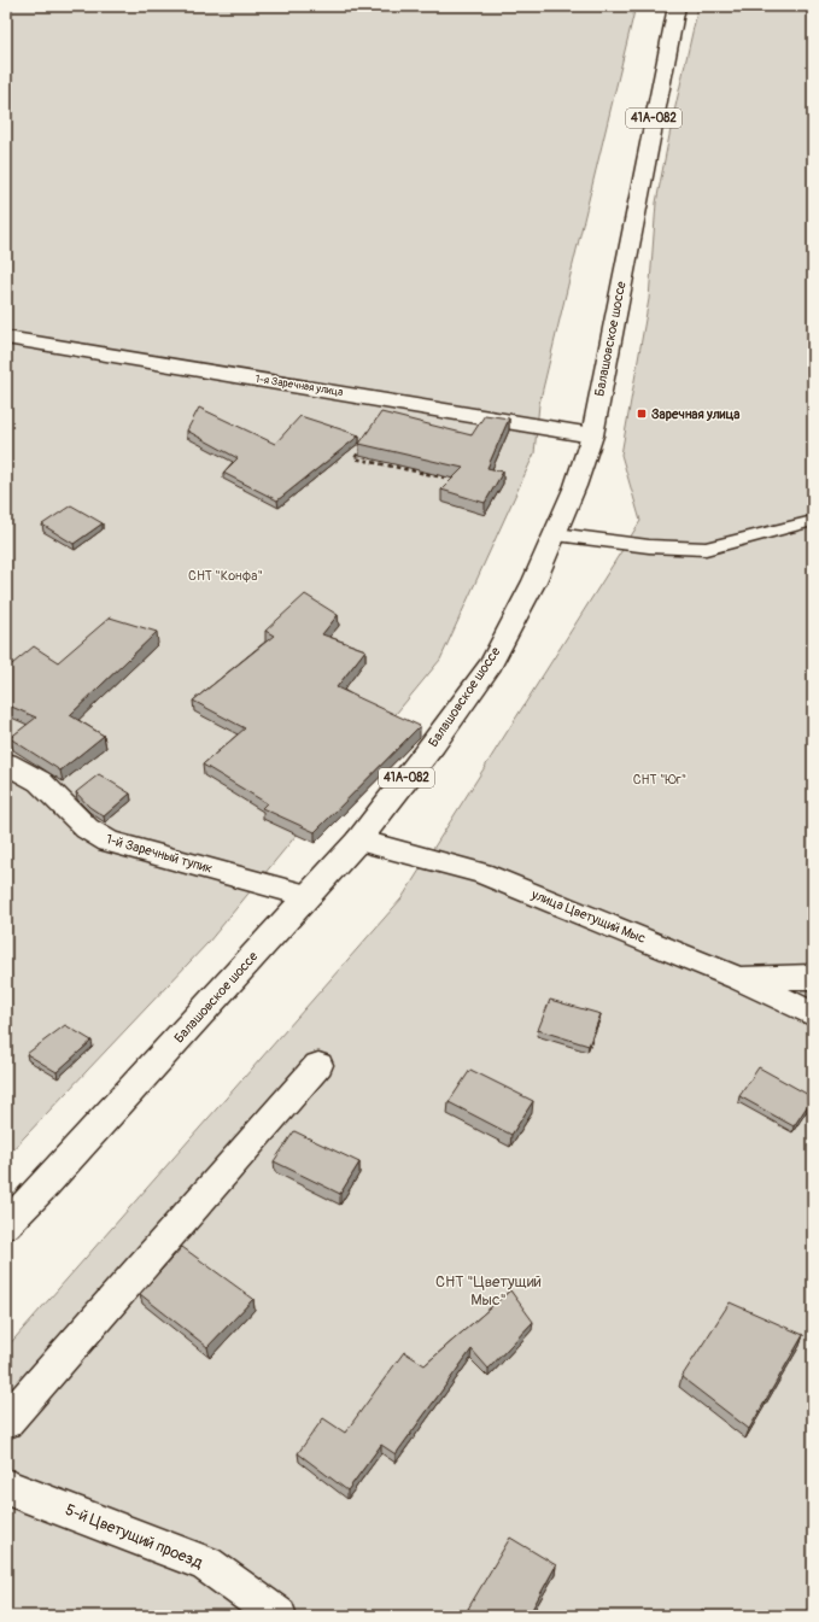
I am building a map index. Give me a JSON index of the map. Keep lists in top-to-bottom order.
{
  "streets": {
    "main road": [
      "41А-082",
      "Балашовское шоссе",
      "1-я Заречная улица",
      "1-й Заречный тупик",
      "улица Цветущий Мыс",
      "5-й Цветущий проезд"
    ]
  },
  "crossings": [
    ["Балашовское шоссе", "1-я Заречная улица"],
    ["Балашовское шоссе", "1-й Заречный тупик"],
    ["Балашовское шоссе", "улица Цветущий Мыс"]
  ],
  "parks": ["СНТ \"Конфа\"", "СНТ \"Юг\"", "СНТ \"Цветущий Мыс\""],
  "places": {
    "transit": ["Заречная улица"]
  }
}
